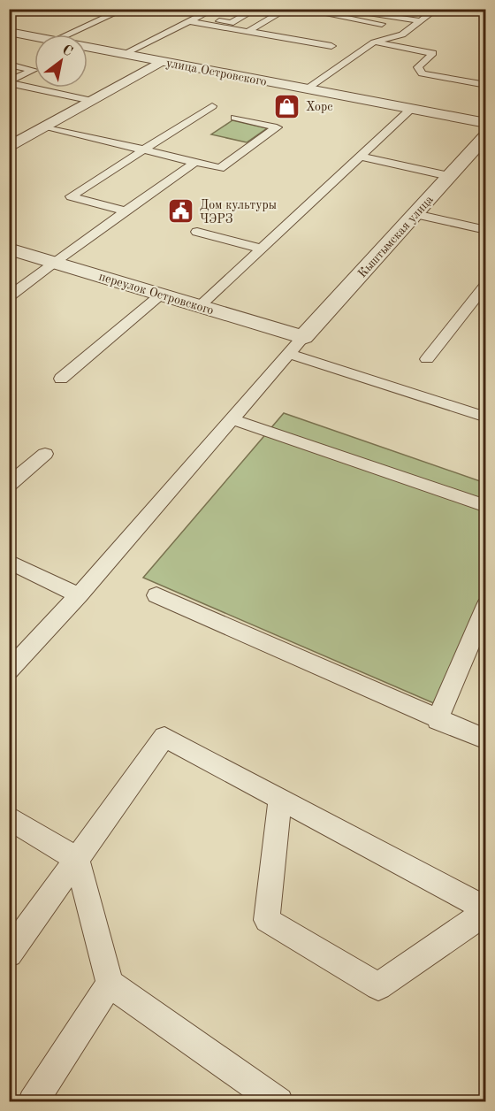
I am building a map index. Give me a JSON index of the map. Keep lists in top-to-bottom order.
{
  "streets": {
    "street": ["улица Островского", "Кыштымская улица", "переулок Островского"]
  },
  "crossings": [
    ["Кыштымская улица", "переулок Островского"]
  ],
  "places": {
    "shop": ["Хорс"],
    "public building": ["Дом культуры ЧЭРЗ"]
  },
  "north": "top right"
}
